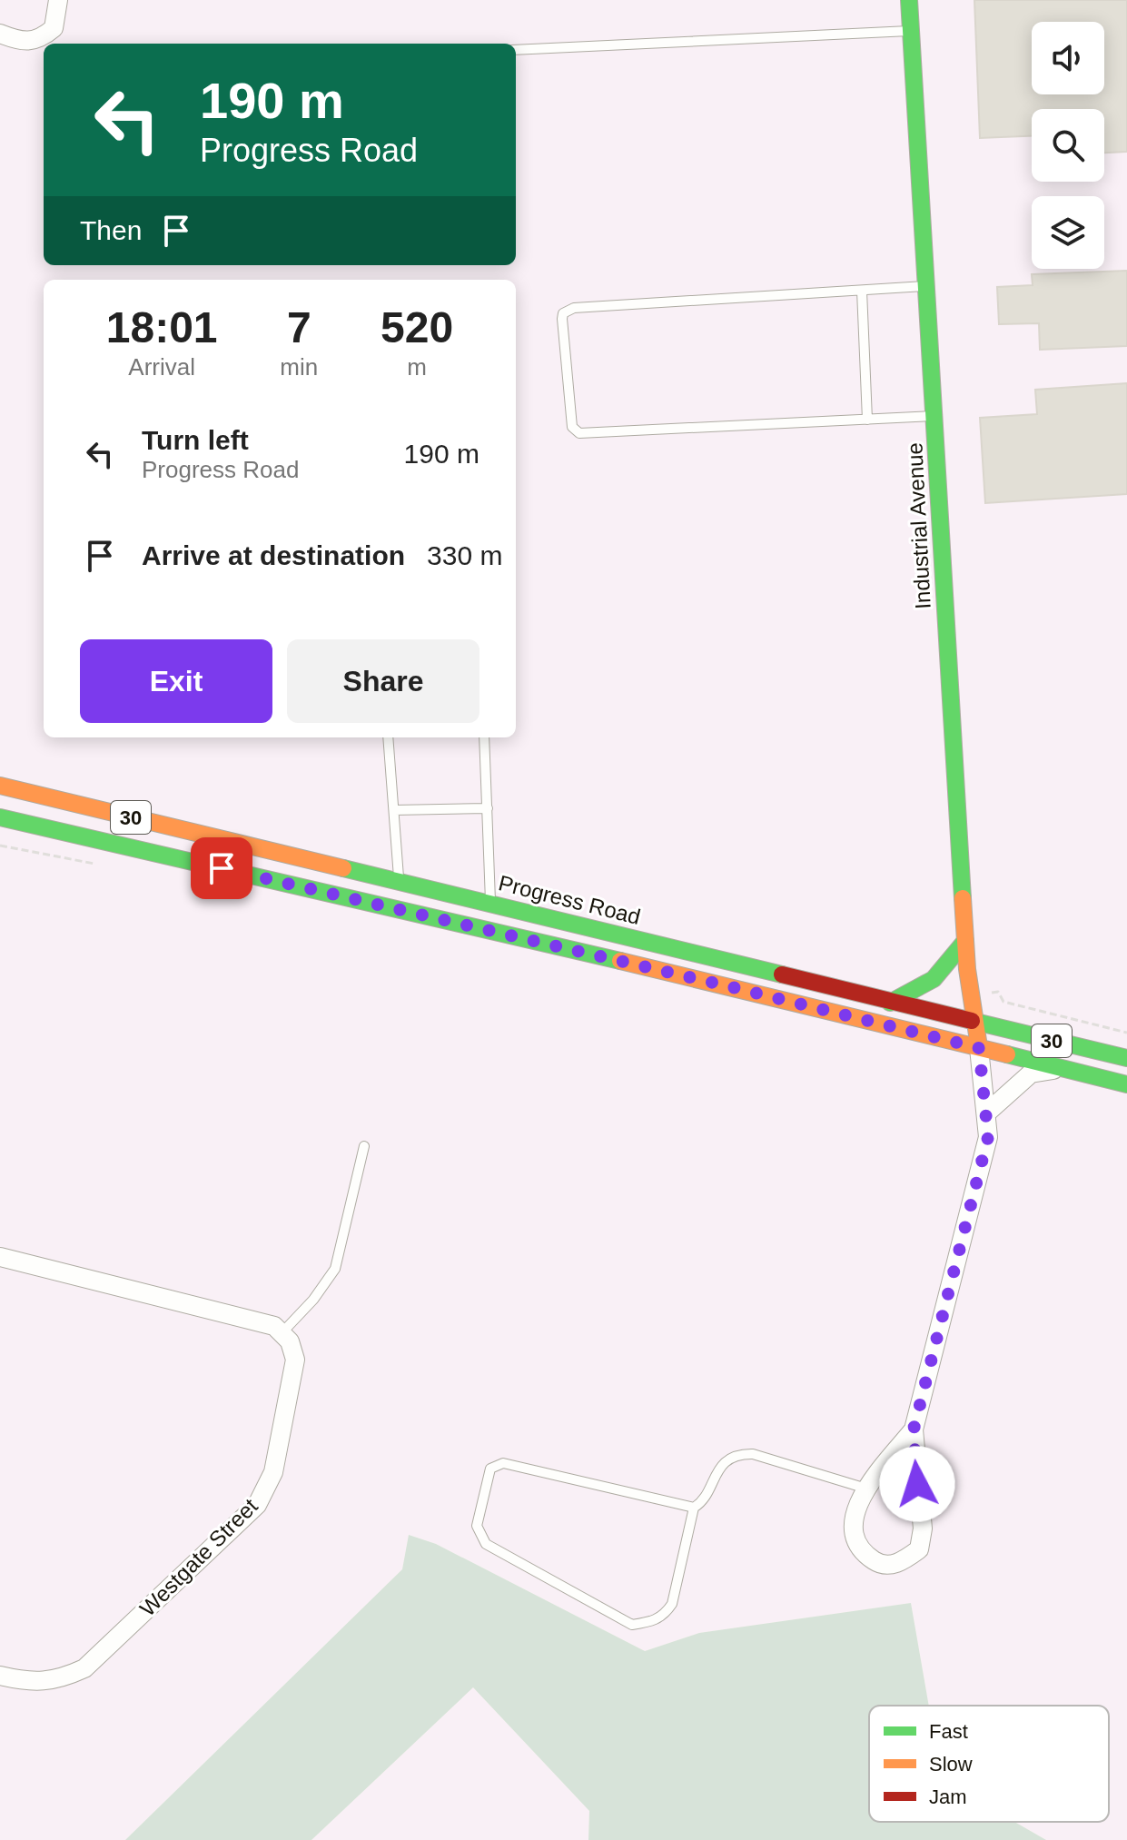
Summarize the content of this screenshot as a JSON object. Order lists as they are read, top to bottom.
{
  "streets": {
    "main road": ["Industrial Avenue", "30", "Progress Road"],
    "street": ["Westgate Street"]
  },
  "crossings": [
    ["Industrial Avenue", "30"],
    ["Industrial Avenue", "Progress Road"]
  ],
  "legend": ["Fast", "Slow", "Jam"],
  "page": {
    "turn": ["190 m", "Progress Road"],
    "then": "Then",
    "eta": [
      "18:01",
      "Arrival",
      "7",
      "min",
      "520",
      "m"
    ],
    "list": [
      {
        "name": "Turn left",
        "note": "Progress Road",
        "value": "190 m"
      },
      {
        "name": "Arrive at destination",
        "value": "330 m"
      }
    ],
    "buttons": ["Exit", "Share"]
  }
}
